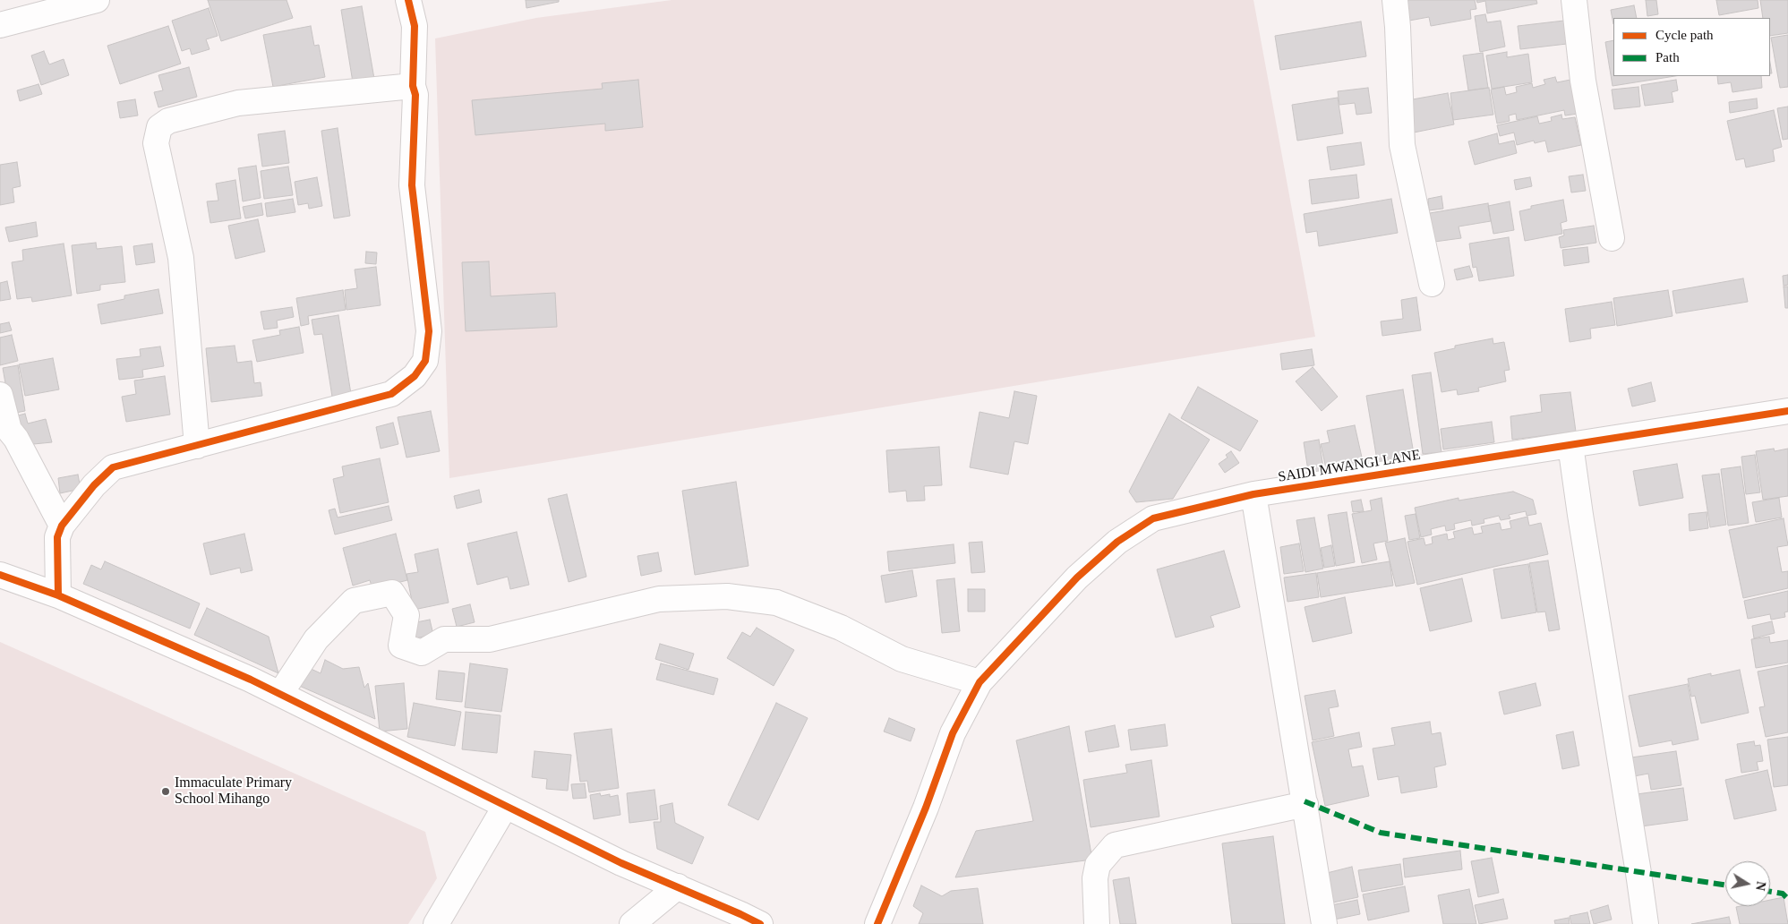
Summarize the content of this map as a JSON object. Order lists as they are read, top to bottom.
{
  "streets": {
    "street": ["SAIDI MWANGI LANE"]
  },
  "places": ["Immaculate Primary School Mihango"],
  "legend": ["Cycle path", "Path"],
  "north": "right"
}
